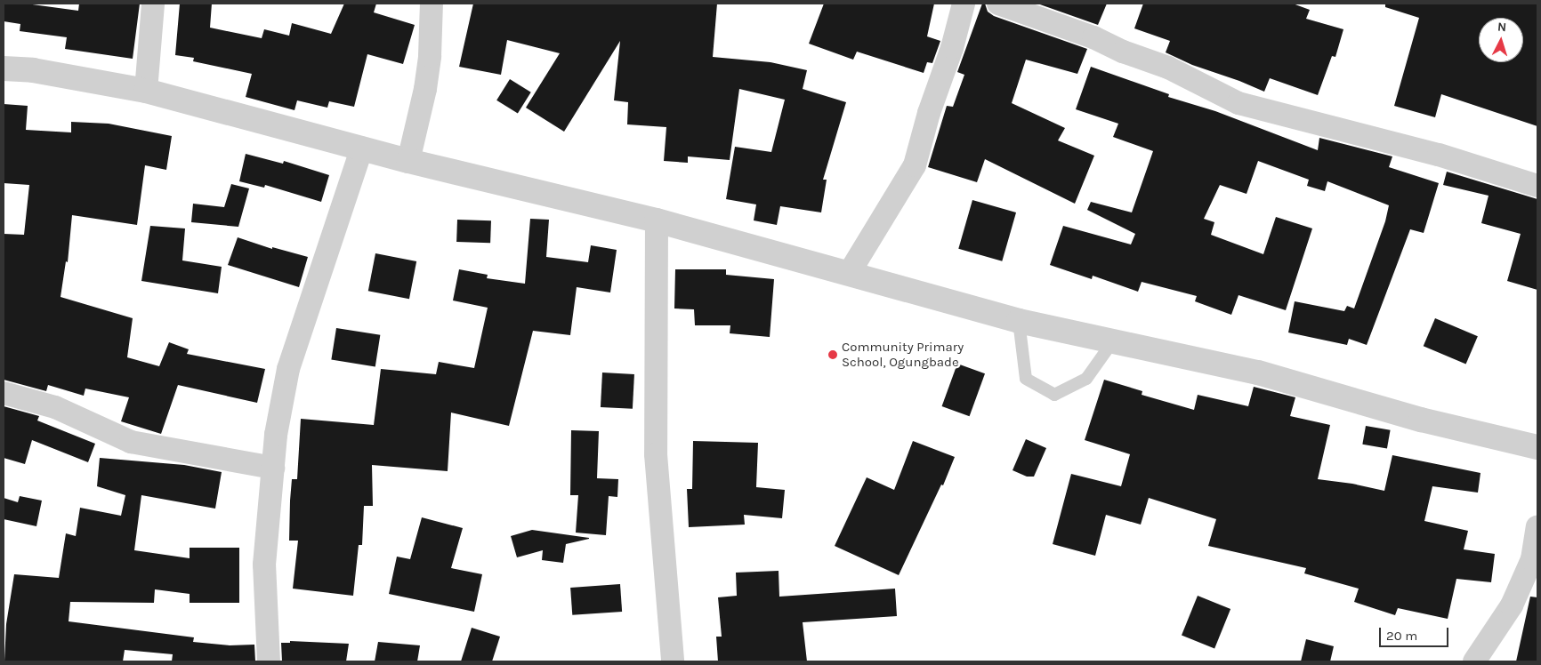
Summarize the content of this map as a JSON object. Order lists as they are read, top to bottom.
{
  "places": ["Community Primary School, Ogungbade"],
  "scale_bar": "20 m",
  "north": "top"
}
